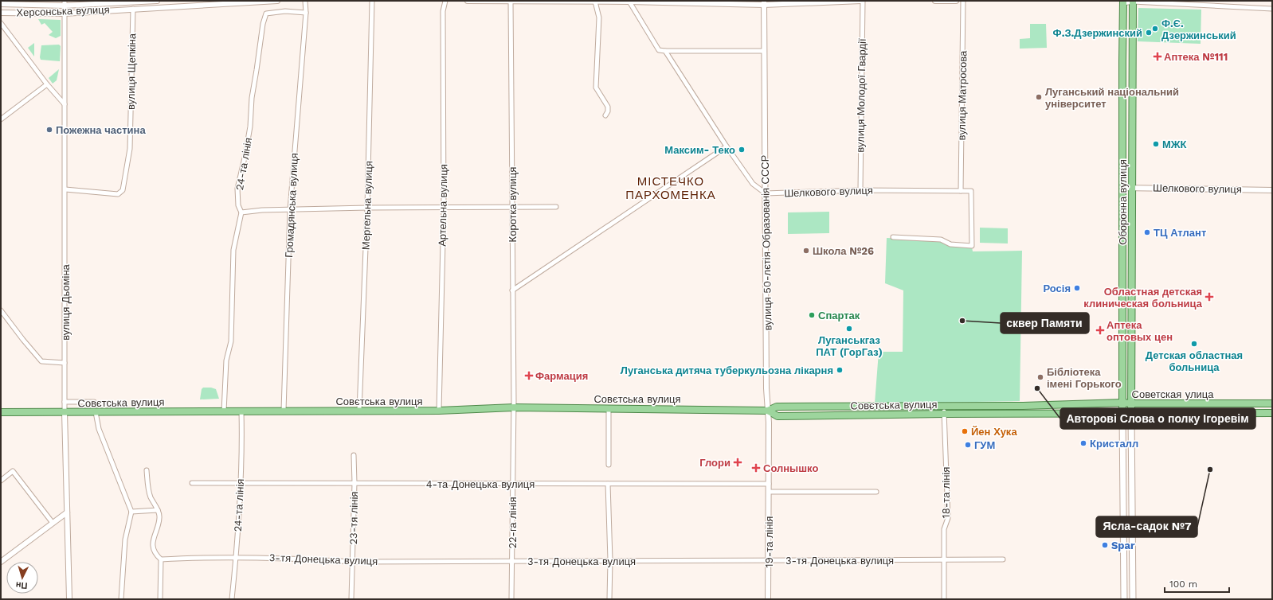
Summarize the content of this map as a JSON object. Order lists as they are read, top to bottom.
{
  "streets": {
    "main road": ["Оборонна вулиця", "Советская улица", "Совєтська вулиця"],
    "street": [
      "Херсонська вулиця",
      "вулиця Щепкіна",
      "вулиця Молодої Гвардії",
      "вулиця Матросова",
      "24-та лінія",
      "Шелкового вулиця",
      "Коротка вулиця",
      "Громадянська вулиця",
      "Мергельна вулиця",
      "Артельна вулиця",
      "вулиця 50-лєтія Образованія СССР",
      "вулиця Дьоміна",
      "4-та Донецька вулиця",
      "18-та лінія",
      "23-тя лінія",
      "22-га лінія",
      "19-та лінія",
      "3-тя Донецька вулиця"
    ]
  },
  "crossings": [
    ["Херсонська вулиця", "вулиця Щепкіна"],
    ["Херсонська вулиця", "вулиця Дьоміна"],
    ["вулиця Щепкіна", "вулиця Дьоміна"],
    ["вулиця Молодої Гвардії", "Шелкового вулиця"],
    ["вулиця Матросова", "Шелкового вулиця"],
    ["24-та лінія", "Громадянська вулиця"],
    ["24-та лінія", "Совєтська вулиця"],
    ["24-та лінія", "4-та Донецька вулиця"],
    ["24-та лінія", "3-тя Донецька вулиця"],
    ["Шелкового вулиця", "Оборонна вулиця"],
    ["Шелкового вулиця", "вулиця 50-лєтія Образованія СССР"],
    ["Оборонна вулиця", "Советская улица"],
    ["Оборонна вулиця", "Совєтська вулиця"],
    ["Коротка вулиця", "Совєтська вулиця"],
    ["Коротка вулиця", "22-га лінія"],
    ["Громадянська вулиця", "Совєтська вулиця"],
    ["Мергельна вулиця", "Совєтська вулиця"],
    ["Артельна вулиця", "Совєтська вулиця"],
    ["вулиця 50-лєтія Образованія СССР", "Советская улица"],
    ["вулиця 50-лєтія Образованія СССР", "Совєтська вулиця"],
    ["вулиця 50-лєтія Образованія СССР", "4-та Донецька вулиця"],
    ["вулиця 50-лєтія Образованія СССР", "19-та лінія"],
    ["вулиця Дьоміна", "Совєтська вулиця"],
    ["Советская улица", "Совєтська вулиця"],
    ["Советская улица", "18-та лінія"],
    ["Совєтська вулиця", "18-та лінія"],
    ["Совєтська вулиця", "22-га лінія"],
    ["4-та Донецька вулиця", "23-тя лінія"],
    ["4-та Донецька вулиця", "22-га лінія"],
    ["4-та Донецька вулиця", "19-та лінія"],
    ["18-та лінія", "3-тя Донецька вулиця"],
    ["23-тя лінія", "3-тя Донецька вулиця"],
    ["22-га лінія", "3-тя Донецька вулиця"],
    ["19-та лінія", "3-тя Донецька вулиця"]
  ],
  "districts": ["МІСТЕЧКО ПАРХОМЕНКА"],
  "places": {
    "other": [
      "Ф.Є. Дзержинський",
      "Ф.З.Дзержинский",
      "Луганський національний університет",
      "Пожежна частина",
      "МЖК",
      "Максим- Теко",
      "ТЦ Атлант",
      "Школа №26",
      "Росія",
      "Спартак",
      "сквер Памяти",
      "Луганськгаз ПАТ (ГорГаз)",
      "Детская областная больница",
      "Луганська дитяча туберкульозна лікарня",
      "Бібліотека імені Горького",
      "Авторові Слова о полку Ігоревім",
      "Йен Хука",
      "Кристалл",
      "ГУМ",
      "Ясла-садок №7",
      "Spar"
    ],
    "health": [
      "Аптека №111",
      "Областная детская клиническая больница",
      "Аптека оптовых цен",
      "Фармация",
      "Глори",
      "Солнышко"
    ]
  },
  "scale_bar": "100 m",
  "north": "bottom"
}
